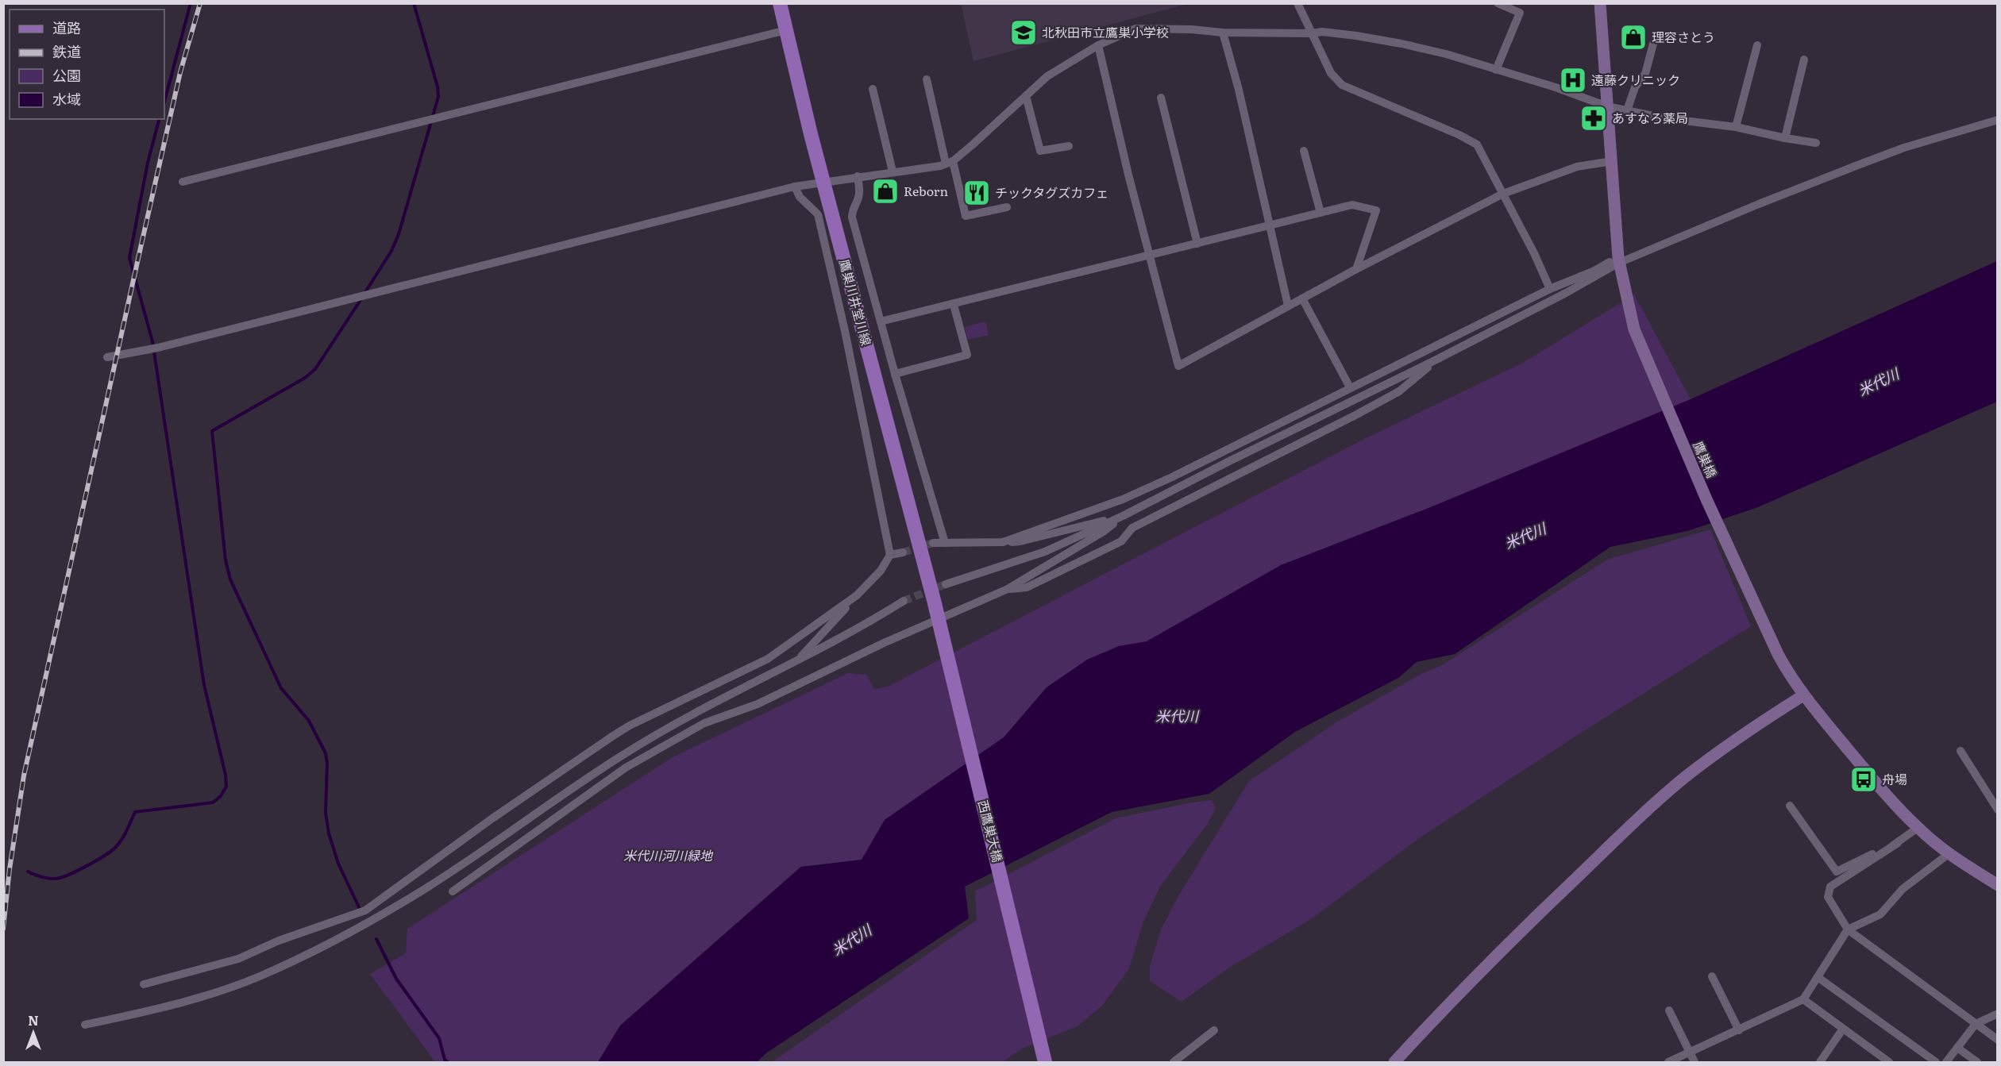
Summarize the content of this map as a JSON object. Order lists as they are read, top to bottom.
{
  "streets": {
    "main road": ["鷹巣川井堂川線", "西鷹巣大橋"],
    "street": ["鷹巣橋"]
  },
  "crossings": [
    ["鷹巣川井堂川線", "西鷹巣大橋"]
  ],
  "water": ["米代川"],
  "parks": ["米代川河川緑地"],
  "places": {
    "school or university": ["北秋田市立鷹巣小学校"],
    "shop": ["理容さとう", "Reborn"],
    "hospital": ["遠藤クリニック"],
    "pharmacy": ["あすなろ薬局"],
    "restaurant": ["チックタグズカフェ"],
    "bus stop": ["舟場"]
  },
  "legend": [
    "道路",
    "鉄道",
    "公園",
    "水域"
  ],
  "north": "top"
}
